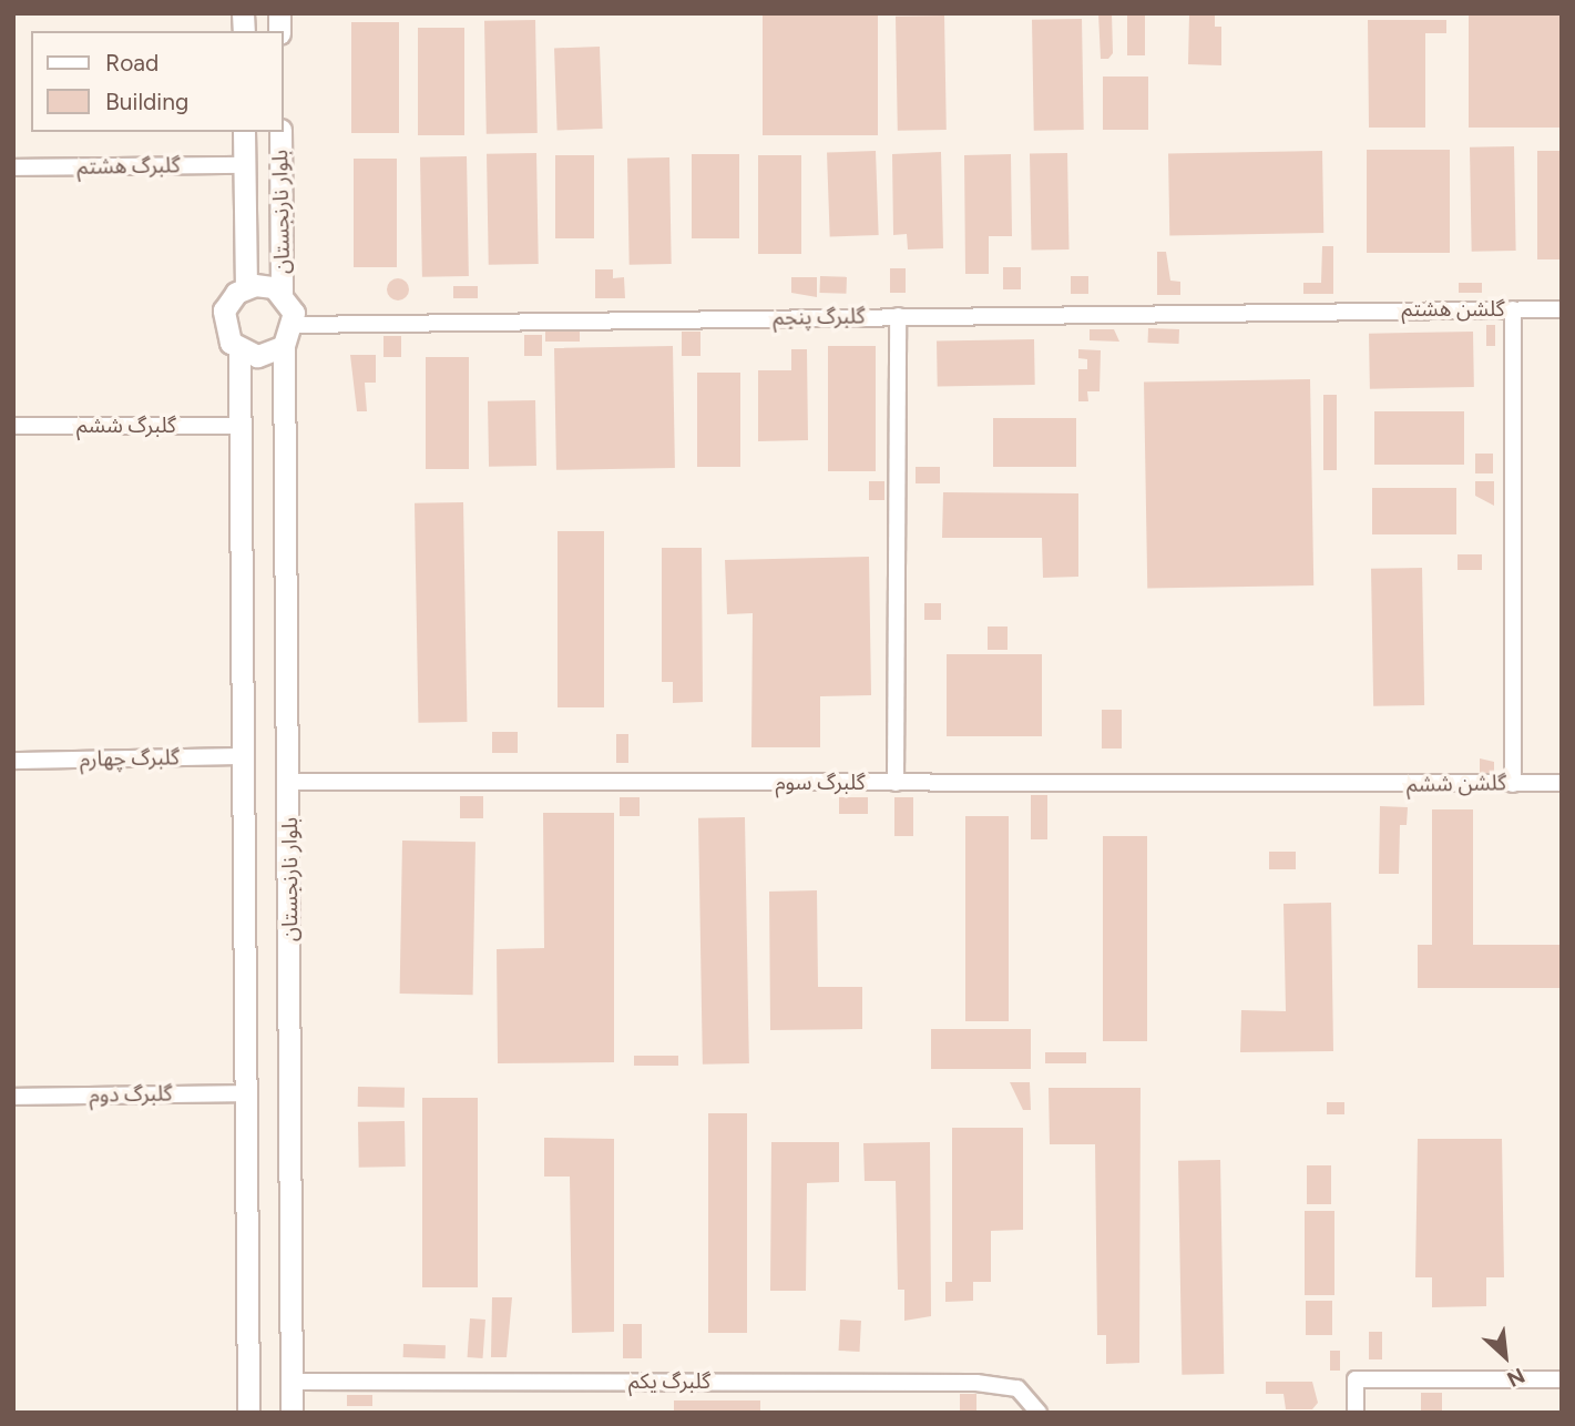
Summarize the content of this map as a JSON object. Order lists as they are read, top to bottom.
{
  "streets": {
    "street": [
      "گلبرگ هشتم",
      "بلوار نارنجستان",
      "گلشن هشتم",
      "گلبرگ پنجم",
      "گلبرگ ششم",
      "گلبرگ چهارم",
      "گلبرگ سوم",
      "گلشن ششم",
      "گلبرگ دوم",
      "گلبرگ یکم"
    ]
  },
  "crossings": [
    ["گلبرگ هشتم", "بلوار نارنجستان"],
    ["بلوار نارنجستان", "گلبرگ پنجم"],
    ["بلوار نارنجستان", "گلبرگ ششم"],
    ["بلوار نارنجستان", "گلبرگ چهارم"],
    ["بلوار نارنجستان", "گلبرگ سوم"],
    ["بلوار نارنجستان", "گلبرگ دوم"],
    ["بلوار نارنجستان", "گلبرگ یکم"],
    ["گلشن هشتم", "گلبرگ پنجم"],
    ["گلبرگ سوم", "گلشن ششم"]
  ],
  "legend": ["Road", "Building"],
  "north": "bottom right"
}
